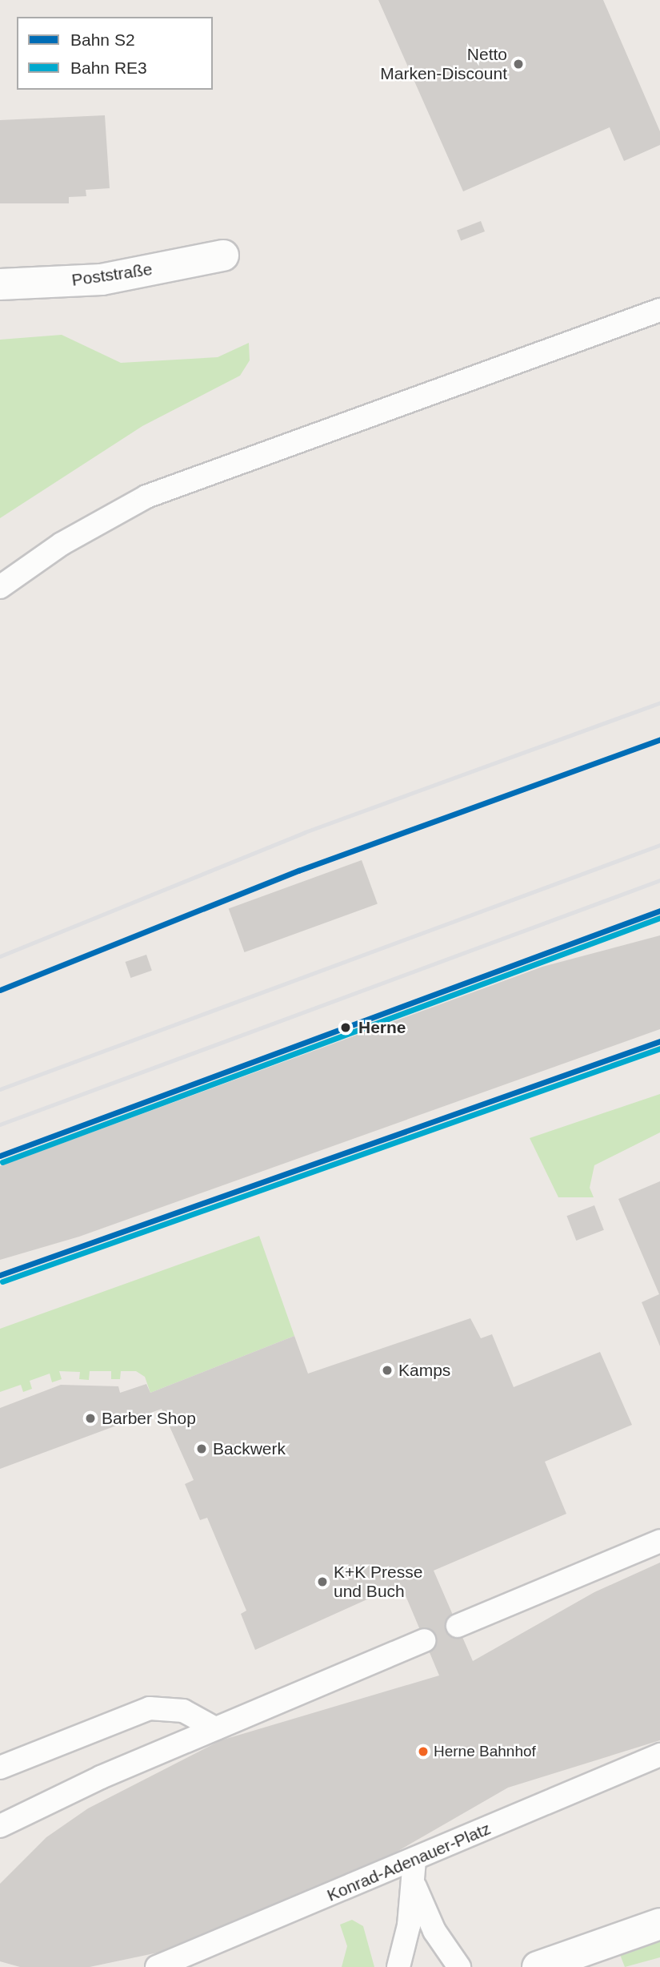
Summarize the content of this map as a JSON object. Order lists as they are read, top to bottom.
{
  "streets": {
    "street": ["Poststraße"],
    "lane": ["Konrad-Adenauer-Platz"]
  },
  "places": [
    "Netto Marken-Discount",
    "Herne",
    "Kamps",
    "Barber Shop",
    "Backwerk",
    "K+K Presse und Buch",
    "Herne Bahnhof"
  ],
  "lines": ["rail line S2", "rail line RE3"],
  "legend": ["Bahn S2", "Bahn RE3"]
}
